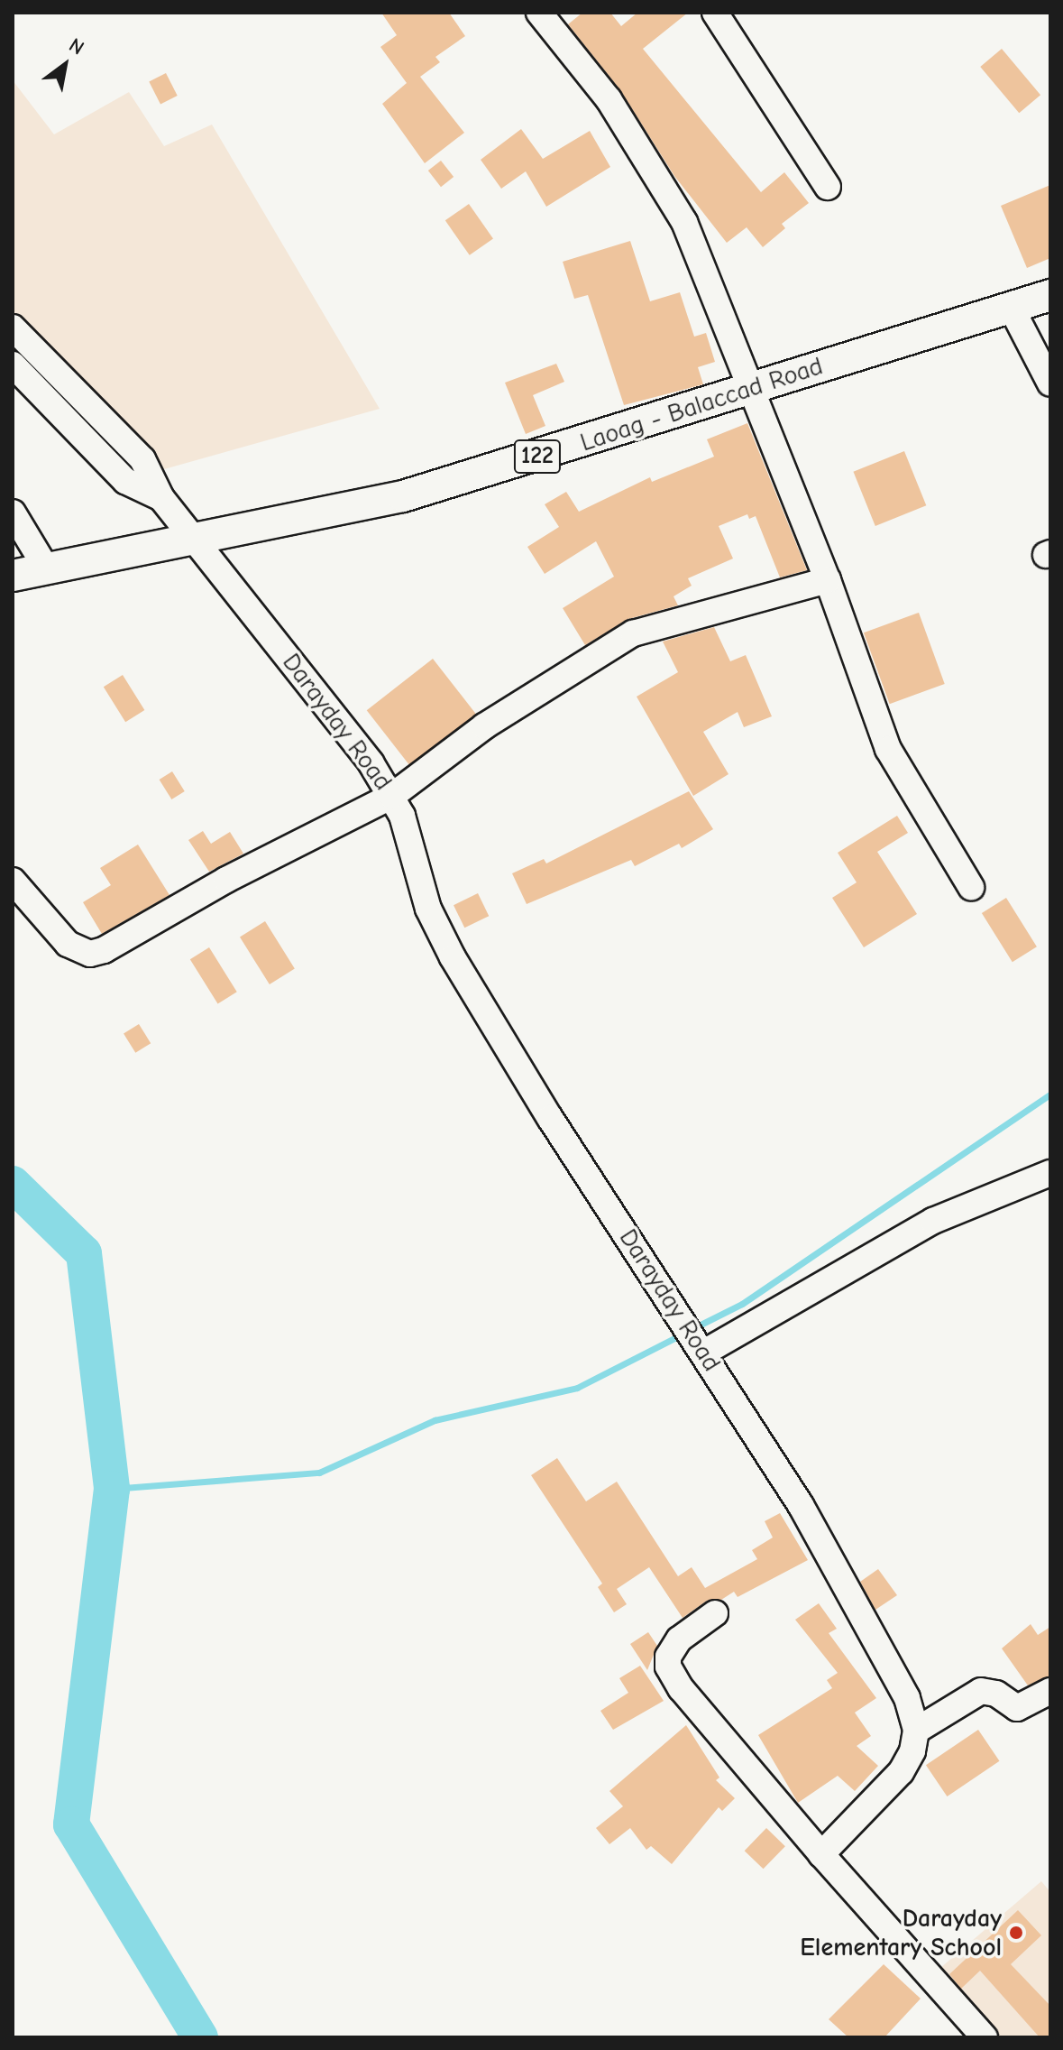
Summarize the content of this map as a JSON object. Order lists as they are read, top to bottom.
{
  "streets": {
    "main road": ["Laoag - Balaccad Road", "122"],
    "street": ["Darayday Road"]
  },
  "crossings": [
    ["Laoag - Balaccad Road", "Darayday Road"]
  ],
  "places": ["Darayday Elementary School"],
  "north": "top right"
}
